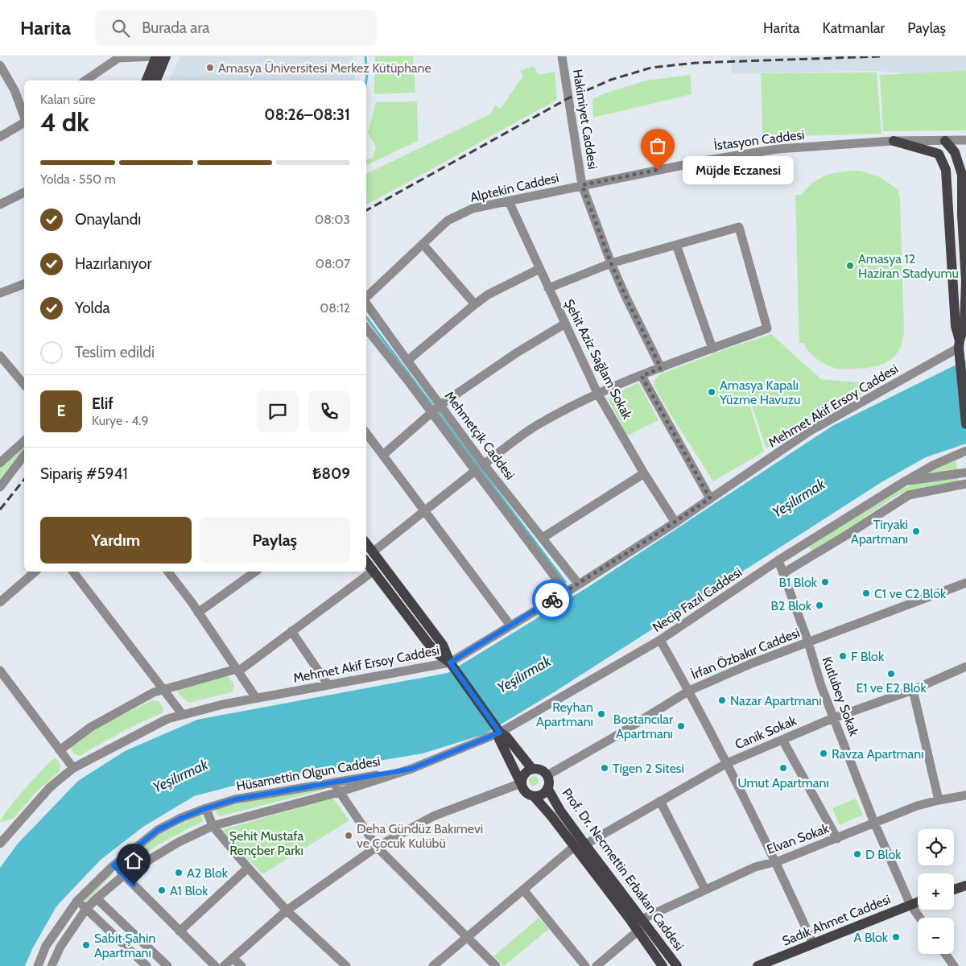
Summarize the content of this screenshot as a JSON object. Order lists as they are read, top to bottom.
{
  "streets": {
    "main road": ["Prof. Dr. Necmettin Erbakan Caddesi", "Sadık Ahmet Caddesi"],
    "street": [
      "Hakimiyet Caddesi",
      "İstasyon Caddesi",
      "Alptekin Caddesi",
      "Şehit Aziz Sağlam Sokak",
      "Mehmet Akif Ersoy Caddesi",
      "Mehmetçik Caddesi",
      "Necip Fazıl Caddesi",
      "İrfan Özbakır Caddesi",
      "Kutlubey Sokak",
      "Canik Sokak",
      "Hüsamettin Olgun Caddesi",
      "Elvan Sokak"
    ]
  },
  "crossings": [
    ["Hakimiyet Caddesi", "İstasyon Caddesi"],
    ["Hakimiyet Caddesi", "Alptekin Caddesi"],
    ["İstasyon Caddesi", "Alptekin Caddesi"],
    ["Alptekin Caddesi", "Şehit Aziz Sağlam Sokak"],
    ["Şehit Aziz Sağlam Sokak", "Mehmet Akif Ersoy Caddesi"],
    ["Mehmet Akif Ersoy Caddesi", "Mehmetçik Caddesi"],
    ["Necip Fazıl Caddesi", "Kutlubey Sokak"],
    ["Necip Fazıl Caddesi", "Hüsamettin Olgun Caddesi"],
    ["İrfan Özbakır Caddesi", "Kutlubey Sokak"],
    ["İrfan Özbakır Caddesi", "Prof. Dr. Necmettin Erbakan Caddesi"],
    ["Kutlubey Sokak", "Canik Sokak"],
    ["Kutlubey Sokak", "Elvan Sokak"],
    ["Kutlubey Sokak", "Sadık Ahmet Caddesi"],
    ["Canik Sokak", "Prof. Dr. Necmettin Erbakan Caddesi"],
    ["Elvan Sokak", "Prof. Dr. Necmettin Erbakan Caddesi"]
  ],
  "water": ["Yeşilırmak"],
  "parks": ["Şehit Mustafa Rençber Parkı"],
  "places": [
    "Amasya Üniversitesi Merkez Kütüphane",
    "Müjde Eczanesi",
    "Amasya 12 Haziran Stadyumu",
    "Amasya Kapalı Yüzme Havuzu",
    "Tiryaki Apartmanı",
    "B1 Blok",
    "C1 ve C2 Blok",
    "B2 Blok",
    "F Blok",
    "E1 ve E2 Blok",
    "Nazar Apartmanı",
    "Reyhan Apartmanı",
    "Bostancılar Apartmanı",
    "Ravza Apartmanı",
    "Tigen 2 Sitesi",
    "Umut Apartmanı",
    "Deha Gündüz Bakımevi ve Çocuk Kulübü",
    "D Blok",
    "A2 Blok",
    "A1 Blok",
    "A Blok",
    "Sabit Şahin Apartmanı"
  ],
  "page": {
    "header": "Harita",
    "search": "Burada ara",
    "nav": ["Harita", "Katmanlar", "Paylaş"],
    "heading": ["4 dk", "Kalan süre", "08:26–08:31"],
    "panel": [
      "Elif",
      "Kurye · 4.9",
      "Sipariş #5941",
      "₺809"
    ],
    "bar": "Yolda · 550 m",
    "bubble": "Müjde Eczanesi",
    "list": [
      ["Onaylandı", "08:03"],
      ["Hazırlanıyor", "08:07"],
      ["Yolda", "08:12"],
      "Teslim edildi"
    ],
    "round": "E",
    "buttons": ["Yardım", "Paylaş"],
    "map_buttons": ["+", "−"]
  }
}
